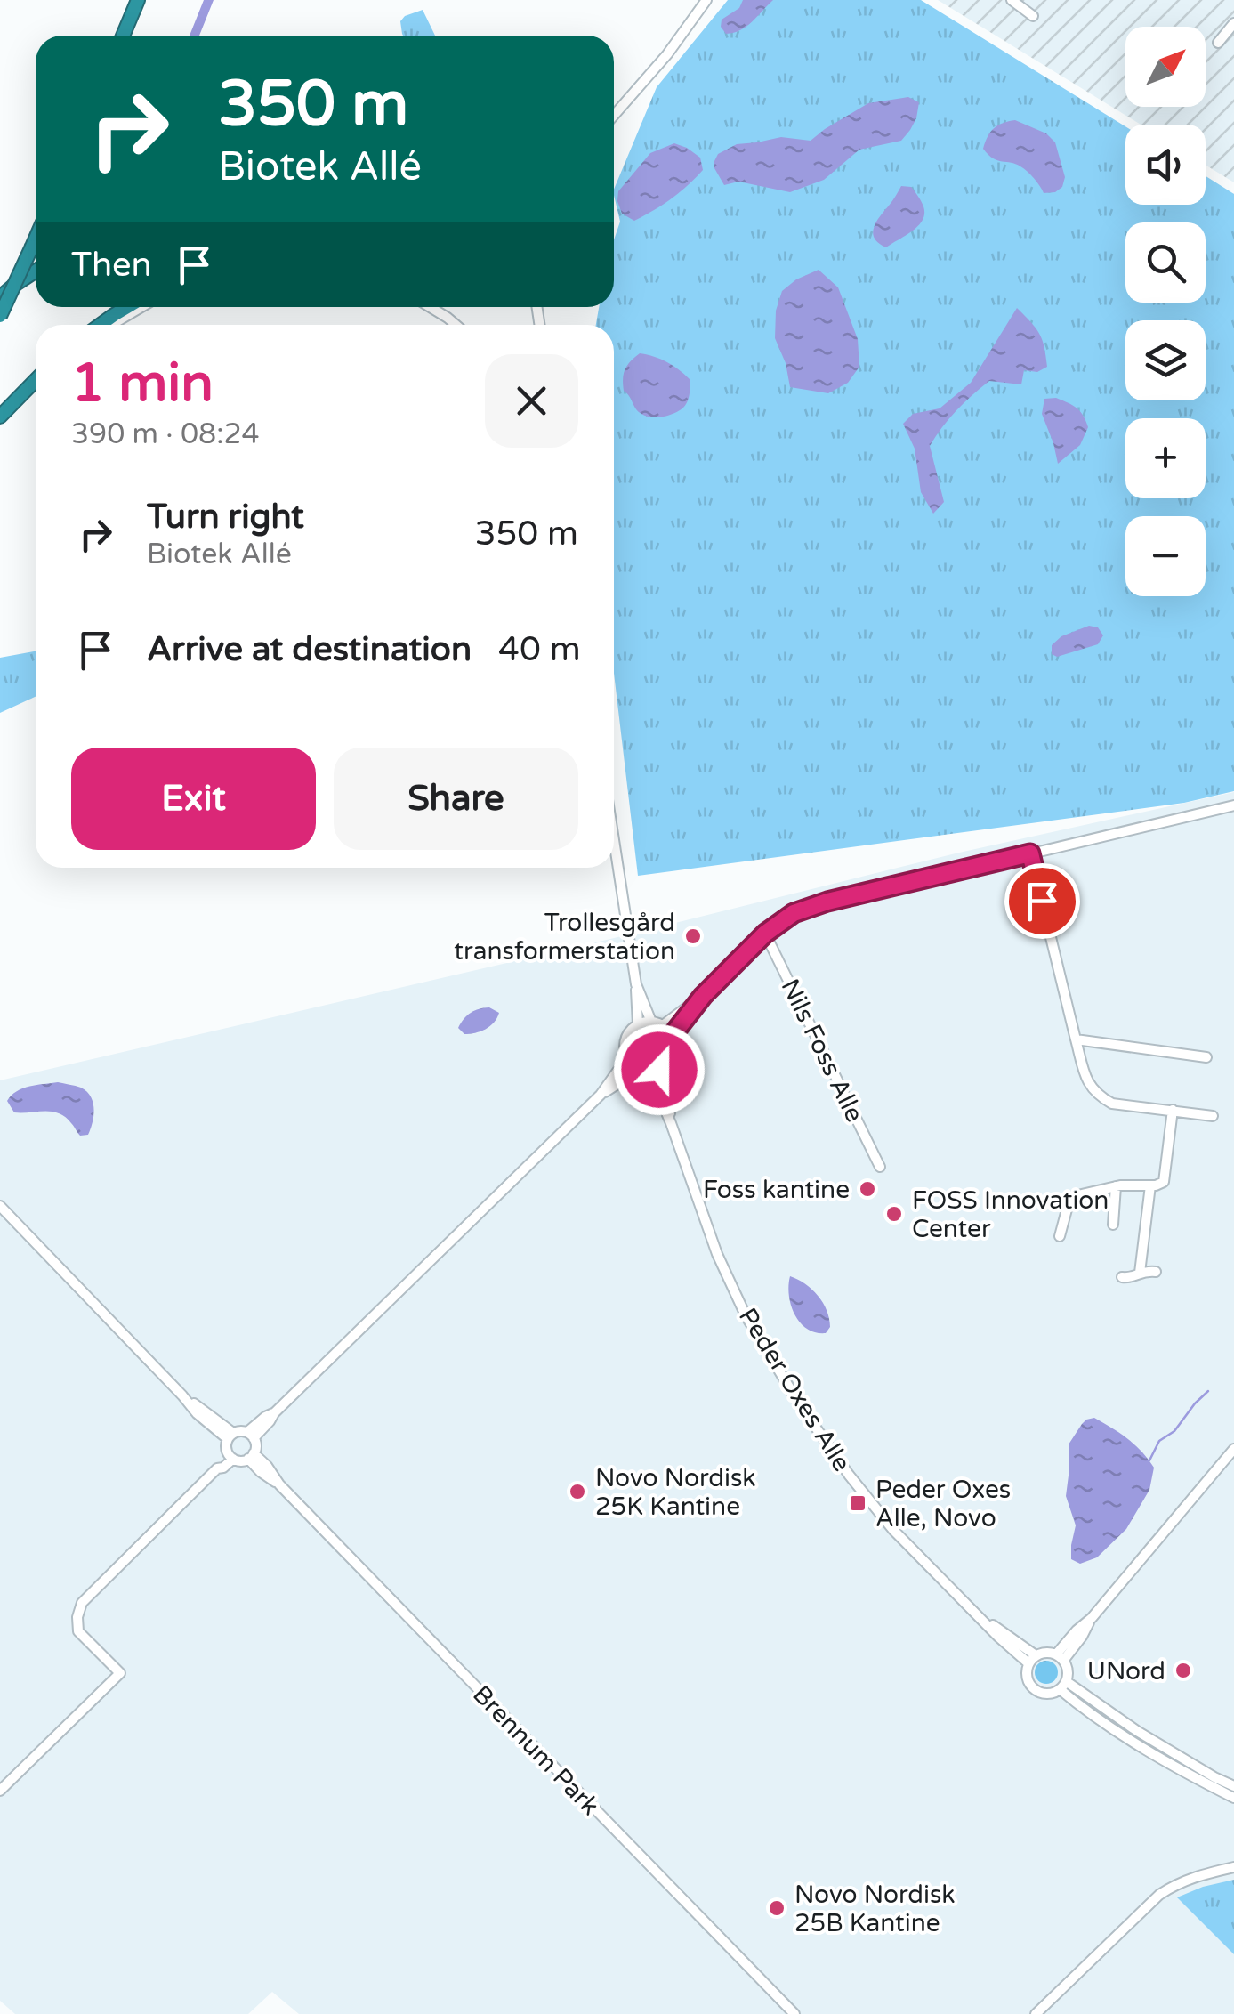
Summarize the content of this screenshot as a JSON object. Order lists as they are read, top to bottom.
{
  "streets": {
    "street": ["Nils Foss Alle", "Peder Oxes Alle", "Brennum Park"]
  },
  "places": {
    "other": [
      "Trollesgård transformerstation",
      "Foss kantine",
      "FOSS Innovation Center",
      "Novo Nordisk 25K Kantine",
      "UNord",
      "Novo Nordisk 25B Kantine"
    ],
    "transit": ["Peder Oxes Alle, Novo"]
  },
  "north": "top right",
  "page": {
    "map_buttons": ["+", "−"],
    "turn": ["350 m", "Biotek Allé"],
    "then": "Then",
    "heading": ["1 min", "390 m · 08:24"],
    "list": [
      {
        "name": "Turn right",
        "note": "Biotek Allé",
        "value": "350 m"
      },
      {
        "name": "Arrive at destination",
        "value": "40 m"
      }
    ],
    "buttons": ["Exit", "Share"]
  }
}
